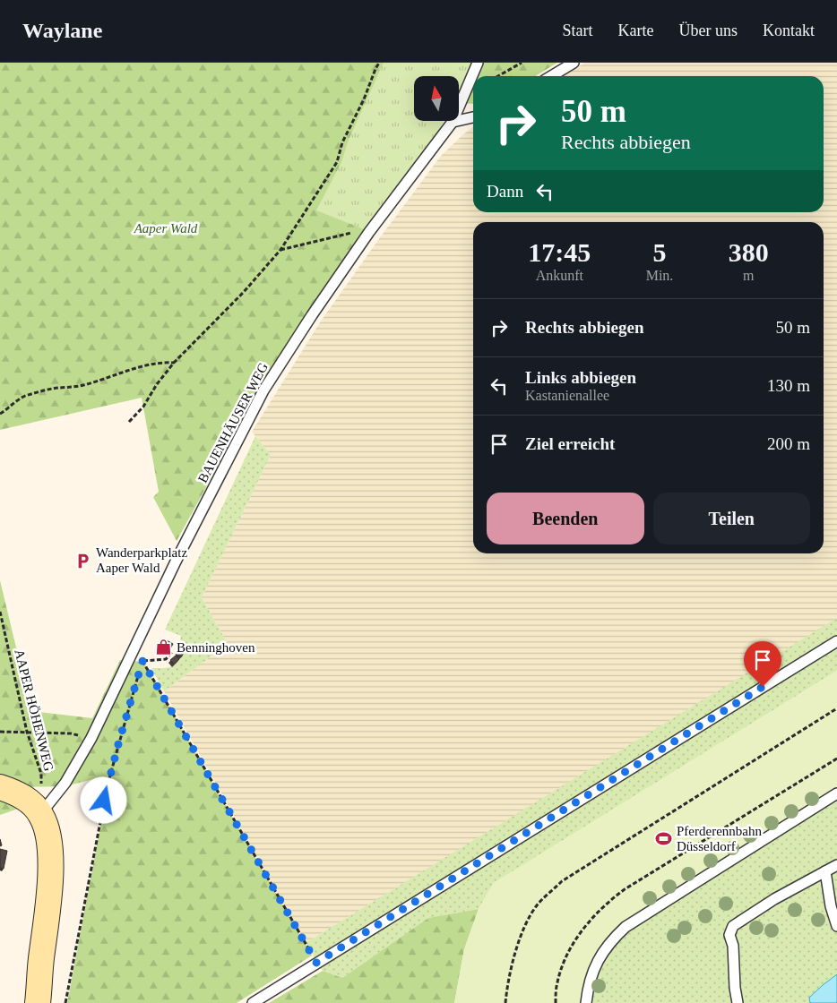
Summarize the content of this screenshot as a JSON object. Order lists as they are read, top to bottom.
{
  "streets": {
    "lane": ["BAUENHÄUSER WEG"],
    "path": ["AAPER HÖHENWEG"]
  },
  "crossings": [
    ["BAUENHÄUSER WEG", "AAPER HÖHENWEG"]
  ],
  "parks": ["Aaper Wald"],
  "places": {
    "parking": ["Wanderparkplatz Aaper Wald"],
    "shop": ["Benninghoven"],
    "sports": ["Pferderennbahn Düsseldorf"]
  },
  "north": "top",
  "page": {
    "header": "Waylane",
    "nav": [
      "Start",
      "Karte",
      "Über uns",
      "Kontakt"
    ],
    "turn": ["50 m", "Rechts abbiegen"],
    "then": "Dann",
    "eta": [
      "17:45",
      "Ankunft",
      "5",
      "Min.",
      "380",
      "m"
    ],
    "list": [
      {
        "name": "Rechts abbiegen",
        "value": "50 m"
      },
      {
        "name": "Links abbiegen",
        "note": "Kastanienallee",
        "value": "130 m"
      },
      {
        "name": "Ziel erreicht",
        "value": "200 m"
      }
    ],
    "buttons": ["Beenden", "Teilen"]
  }
}
